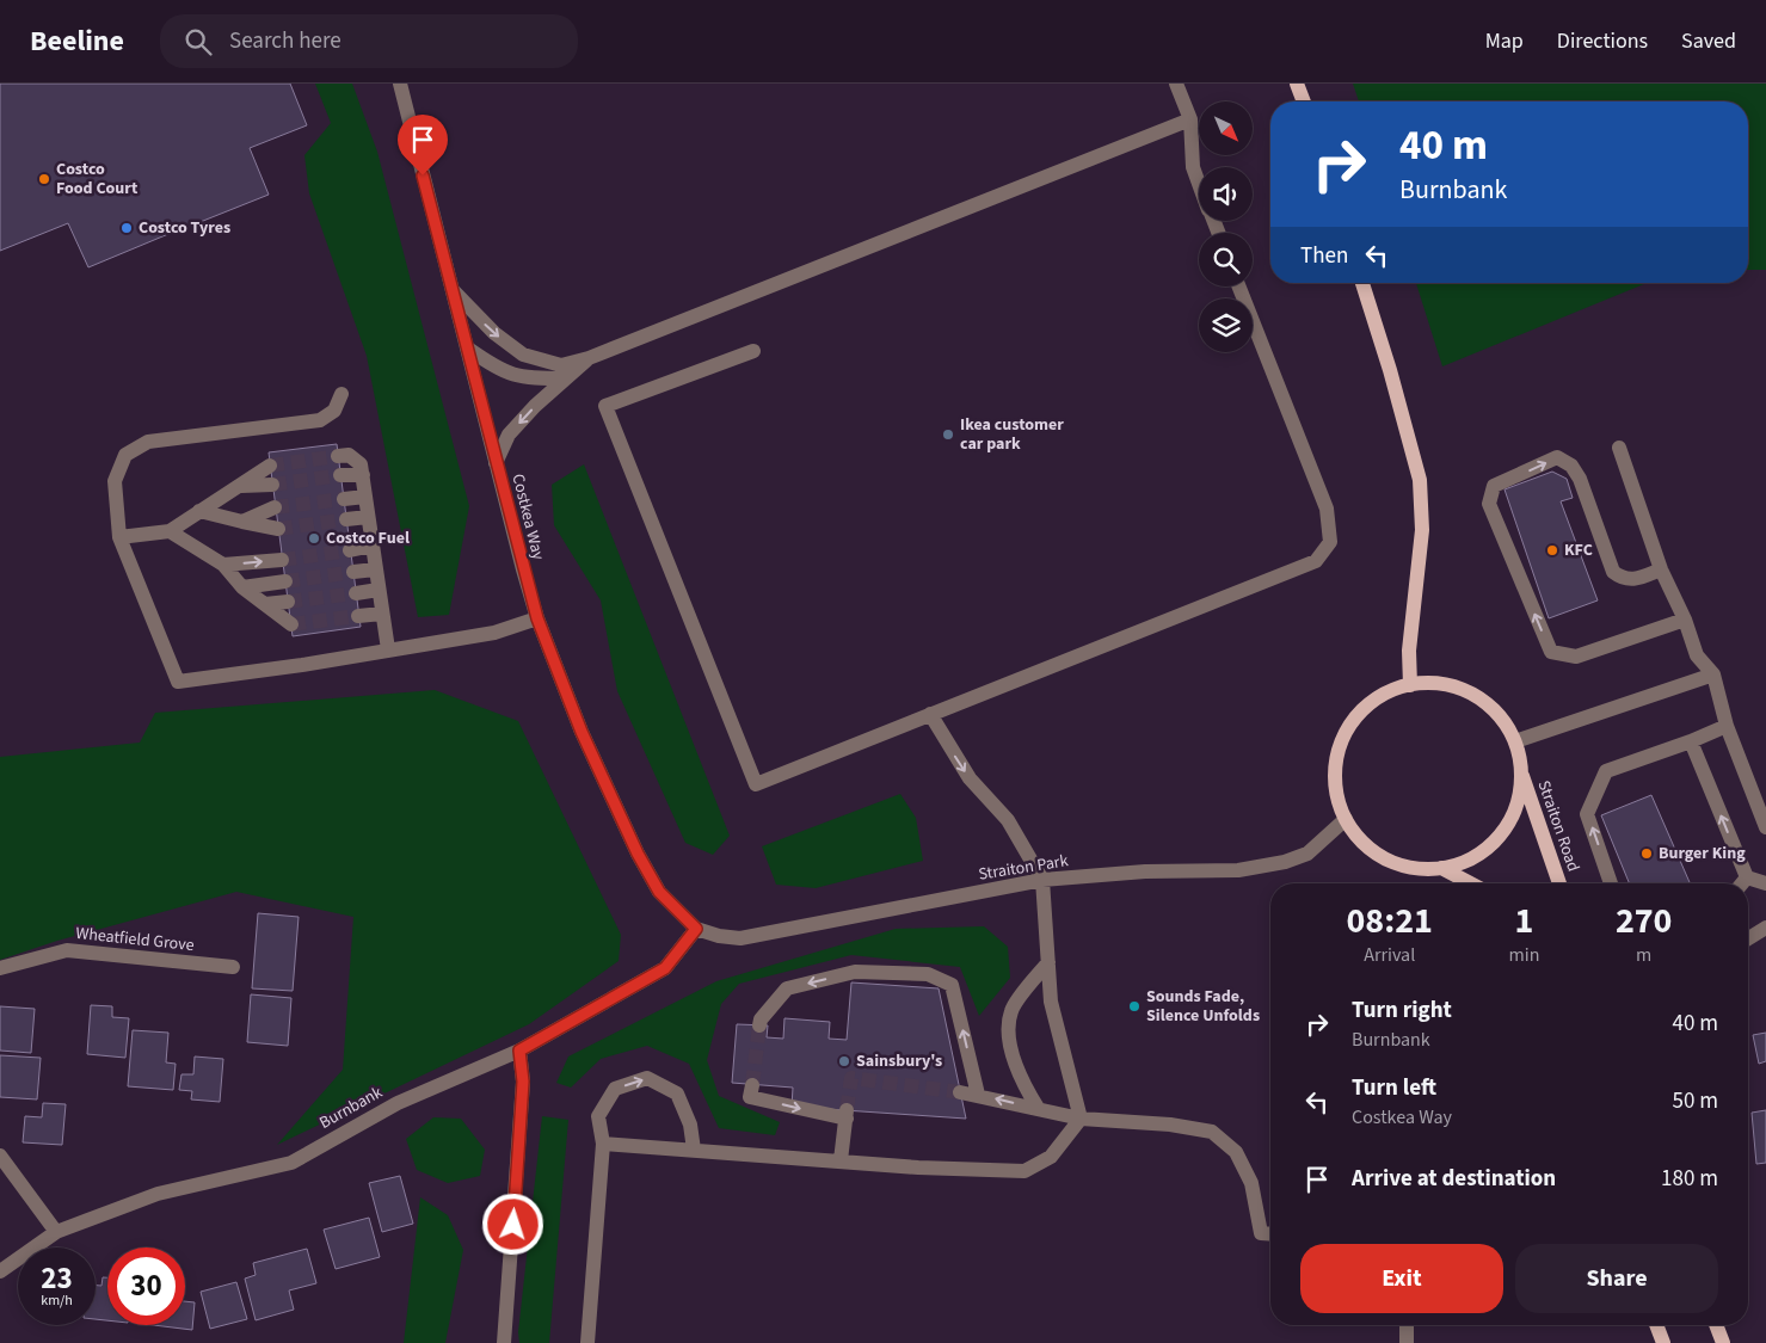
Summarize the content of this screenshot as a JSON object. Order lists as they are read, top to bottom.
{
  "streets": {
    "main road": ["Straiton Road"],
    "street": [
      "Costkea Way",
      "Straiton Park",
      "Wheatfield Grove",
      "Burnbank"
    ]
  },
  "crossings": [
    ["Costkea Way", "Straiton Park"],
    ["Costkea Way", "Burnbank"],
    ["Straiton Road", "Straiton Park"],
    ["Straiton Park", "Burnbank"]
  ],
  "places": [
    "Costco Food Court",
    "Costco Tyres",
    "Ikea customer car park",
    "Costco Fuel",
    "KFC",
    "Burger King",
    "Sounds Fade, Silence Unfolds",
    "Sainsbury's"
  ],
  "north": "bottom right",
  "page": {
    "header": "Beeline",
    "search": "Search here",
    "nav": ["Map", "Directions", "Saved"],
    "turn": ["40 m", "Burnbank"],
    "then": "Then",
    "eta": [
      "08:21",
      "Arrival",
      "1",
      "min",
      "270",
      "m"
    ],
    "list": [
      {
        "name": "Turn right",
        "note": "Burnbank",
        "value": "40 m"
      },
      {
        "name": "Turn left",
        "note": "Costkea Way",
        "value": "50 m"
      },
      {
        "name": "Arrive at destination",
        "value": "180 m"
      }
    ],
    "buttons": ["Exit", "Share"],
    "speed": "23 km/h",
    "limit": "30"
  }
}
